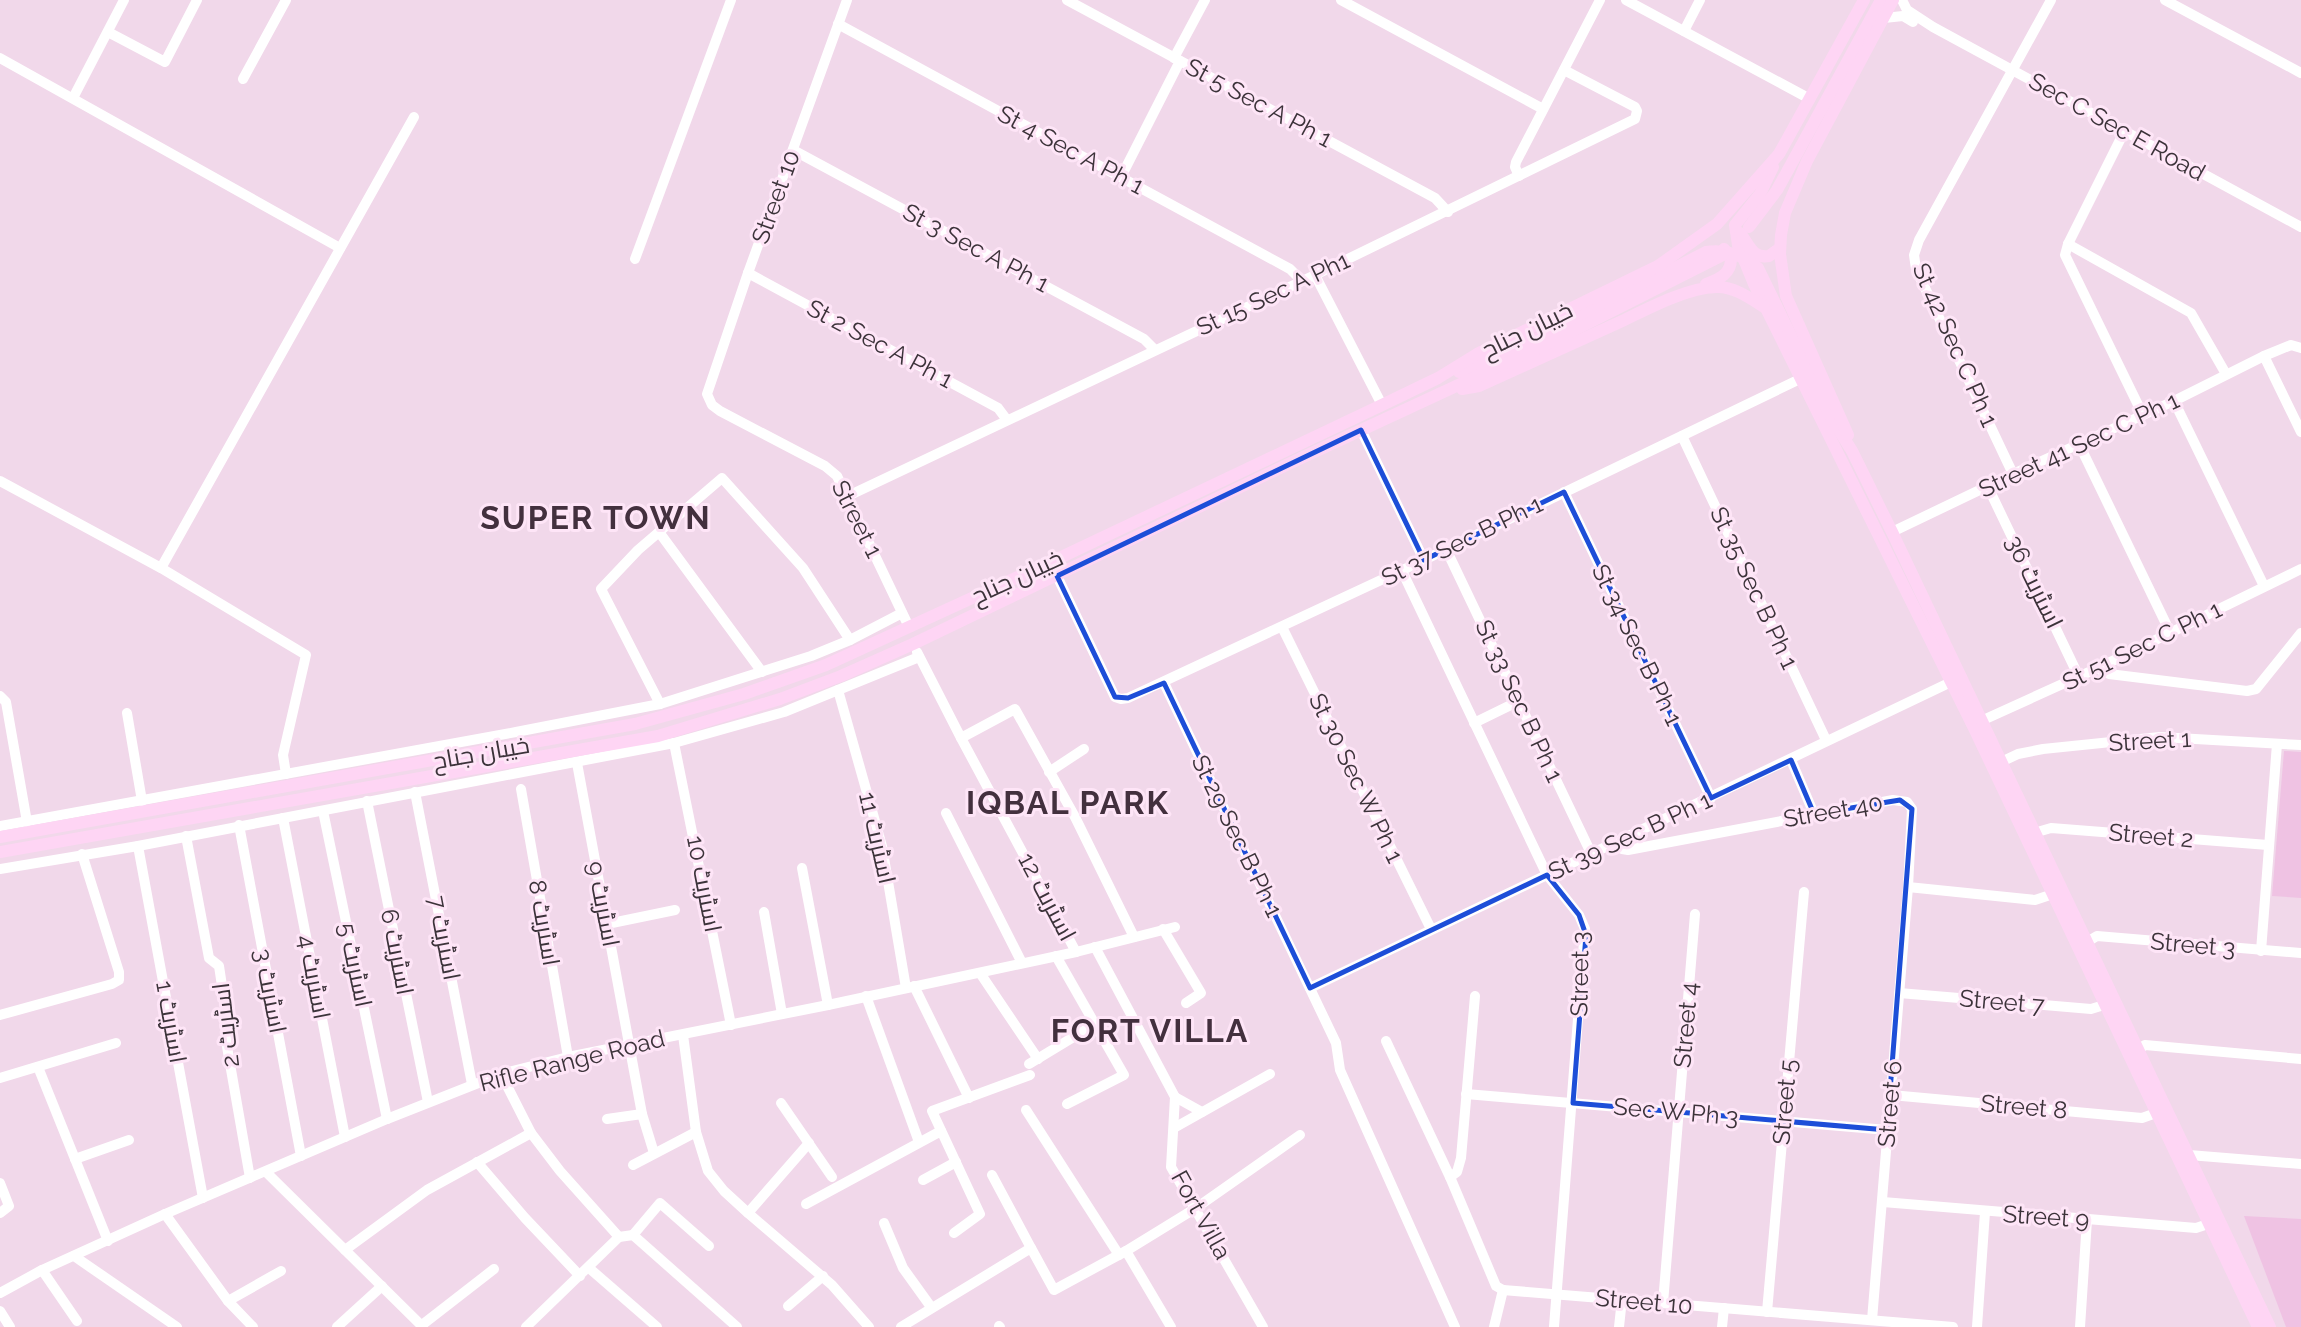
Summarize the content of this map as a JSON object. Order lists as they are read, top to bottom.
{
  "streets": {
    "main road": ["خیبان جناح"],
    "street": [
      "St 5 Sec A Ph 1",
      "Sec C Sec E Road",
      "St 4 Sec A Ph 1",
      "Street 10",
      "St 3 Sec A Ph 1",
      "St 15 Sec A Ph1",
      "St 2 Sec A Ph 1",
      "St 42 Sec C Ph 1",
      "Street 41 Sec C Ph 1",
      "Street 1",
      "St 37 Sec B Ph 1",
      "اسٹریٹ 36",
      "St 35 Sec B Ph 1",
      "St 34 Sec B Ph 1",
      "St 51 Sec C Ph 1",
      "St 33 Sec B Ph 1",
      "St 30 Sec W Ph 1",
      "Street 40",
      "St 29 Sec B Ph 1",
      "St 39 Sec B Ph 1",
      "Street 2",
      "اسٹریٹ 11",
      "اسٹریٹ 10",
      "اسٹریٹ 12",
      "اسٹریٹ 9",
      "اسٹریٹ 8",
      "اسٹریٹ 7",
      "Street 3",
      "اسٹریٹ 6",
      "اسٹریٹ 5",
      "اسٹریٹ 4",
      "اسٹریٹ 3",
      "Street 7",
      "اسٹریٹ 1",
      "اسٹریٹ 2",
      "Street 4",
      "Rifle Range Road",
      "Street 5",
      "Street 6",
      "Street 8",
      "Sec W Ph 3",
      "Fort Villa",
      "Street 9"
    ]
  },
  "crossings": [
    ["St 5 Sec A Ph 1", "St 15 Sec A Ph1"],
    ["Sec C Sec E Road", "St 42 Sec C Ph 1"],
    ["St 4 Sec A Ph 1", "Street 10"],
    ["St 4 Sec A Ph 1", "St 15 Sec A Ph1"],
    ["Street 10", "St 3 Sec A Ph 1"],
    ["Street 10", "St 2 Sec A Ph 1"],
    ["Street 10", "Street 1"],
    ["Street 10", "Street 3"],
    ["Street 10", "Street 4"],
    ["Street 10", "Street 5"],
    ["Street 10", "Street 6"],
    ["St 3 Sec A Ph 1", "St 15 Sec A Ph1"],
    ["St 15 Sec A Ph1", "St 2 Sec A Ph 1"],
    ["St 15 Sec A Ph1", "Street 1"],
    ["خیبان جناح", "Street 1"],
    ["خیبان جناح", "St 37 Sec B Ph 1"],
    ["خیبان جناح", "اسٹریٹ 12"],
    ["St 42 Sec C Ph 1", "Street 41 Sec C Ph 1"],
    ["Street 41 Sec C Ph 1", "اسٹریٹ 36"],
    ["St 37 Sec B Ph 1", "St 35 Sec B Ph 1"],
    ["St 37 Sec B Ph 1", "St 34 Sec B Ph 1"],
    ["St 37 Sec B Ph 1", "St 33 Sec B Ph 1"],
    ["St 37 Sec B Ph 1", "St 30 Sec W Ph 1"],
    ["St 37 Sec B Ph 1", "St 29 Sec B Ph 1"],
    ["St 37 Sec B Ph 1", "Street 3"],
    ["اسٹریٹ 36", "St 51 Sec C Ph 1"],
    ["St 35 Sec B Ph 1", "St 39 Sec B Ph 1"],
    ["St 34 Sec B Ph 1", "St 39 Sec B Ph 1"],
    ["St 33 Sec B Ph 1", "St 39 Sec B Ph 1"],
    ["St 30 Sec W Ph 1", "St 39 Sec B Ph 1"],
    ["Street 40", "St 39 Sec B Ph 1"],
    ["Street 40", "Street 6"],
    ["St 29 Sec B Ph 1", "St 39 Sec B Ph 1"],
    ["St 39 Sec B Ph 1", "Street 3"],
    ["اسٹریٹ 11", "Rifle Range Road"],
    ["اسٹریٹ 10", "Rifle Range Road"],
    ["اسٹریٹ 12", "Rifle Range Road"],
    ["اسٹریٹ 9", "Rifle Range Road"],
    ["اسٹریٹ 8", "Rifle Range Road"],
    ["اسٹریٹ 7", "Rifle Range Road"],
    ["Street 3", "Sec W Ph 3"],
    ["اسٹریٹ 6", "Rifle Range Road"],
    ["اسٹریٹ 5", "Rifle Range Road"],
    ["اسٹریٹ 4", "Rifle Range Road"],
    ["اسٹریٹ 3", "Rifle Range Road"],
    ["Street 7", "Street 6"],
    ["اسٹریٹ 1", "Rifle Range Road"],
    ["اسٹریٹ 2", "Rifle Range Road"],
    ["Street 4", "Sec W Ph 3"],
    ["Rifle Range Road", "Fort Villa"],
    ["Street 5", "Sec W Ph 3"],
    ["Street 6", "Street 8"],
    ["Street 6", "Sec W Ph 3"],
    ["Street 6", "Street 9"]
  ],
  "districts": ["SUPER TOWN", "IQBAL PARK", "FORT VILLA"]
}
